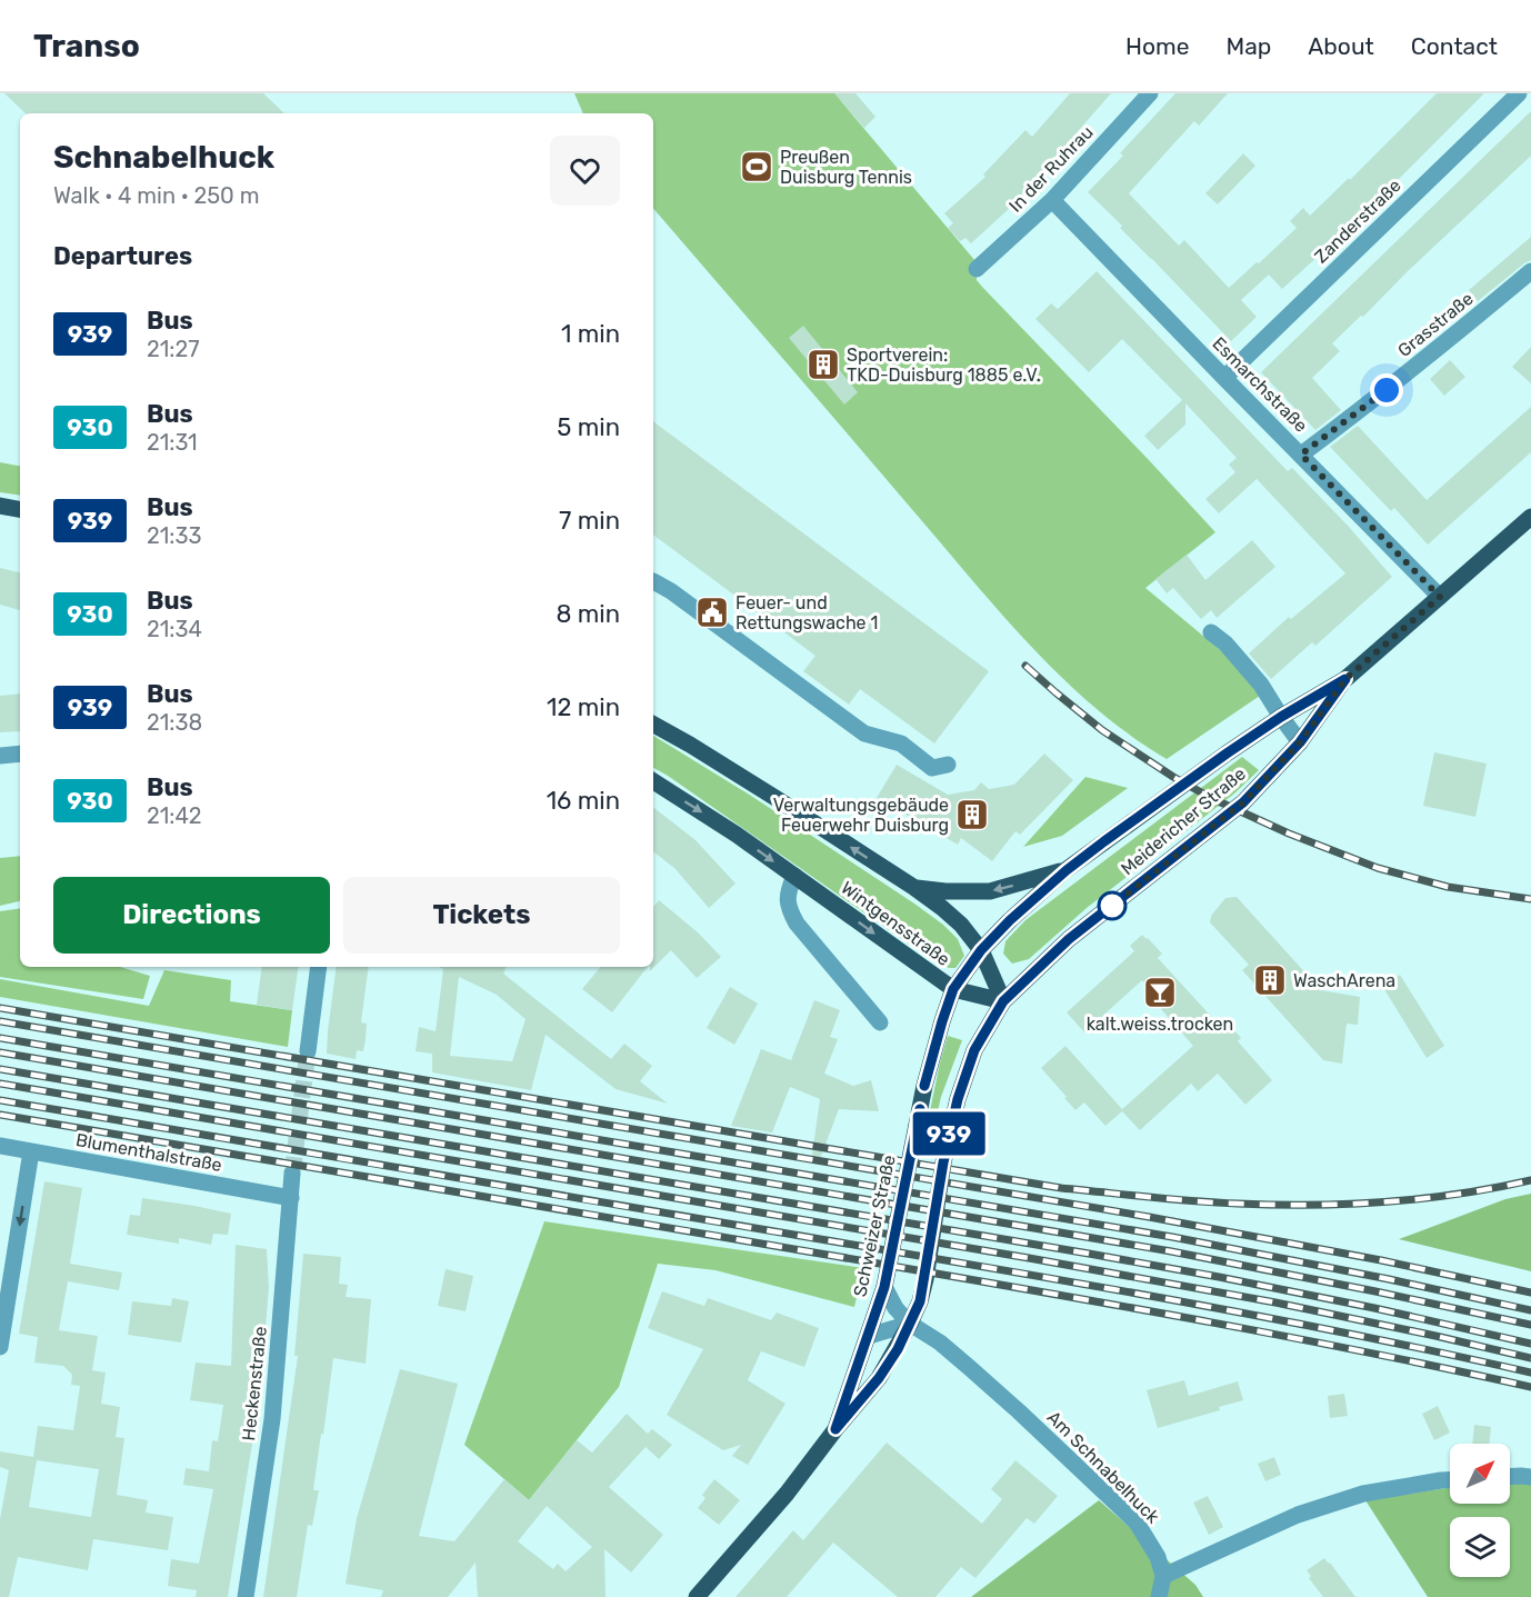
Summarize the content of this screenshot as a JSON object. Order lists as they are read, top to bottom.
{
  "streets": {
    "main road": ["Meidericher Straße", "Wintgensstraße", "Schweizer Straße"],
    "street": [
      "In der Ruhrau",
      "Zanderstraße",
      "Grasstraße",
      "Esmarchstraße",
      "Blumenthalstraße",
      "Heckenstraße",
      "Am Schnabelhuck"
    ]
  },
  "crossings": [
    ["In der Ruhrau", "Esmarchstraße"],
    ["Zanderstraße", "Esmarchstraße"],
    ["Grasstraße", "Esmarchstraße"],
    ["Esmarchstraße", "Meidericher Straße"],
    ["Meidericher Straße", "Wintgensstraße"],
    ["Meidericher Straße", "Schweizer Straße"],
    ["Wintgensstraße", "Schweizer Straße"],
    ["Blumenthalstraße", "Heckenstraße"],
    ["Schweizer Straße", "Am Schnabelhuck"]
  ],
  "places": {
    "sports": ["Preußen Duisburg Tennis"],
    "building": ["Sportverein: TKD-Duisburg 1885 e.V.", "Verwaltungsgebäude Feuerwehr Duisburg", "WaschArena"],
    "public building": ["Feuer- und Rettungswache 1"],
    "bar": ["kalt.weiss.trocken"]
  },
  "lines": ["bus line 939"],
  "north": "top right",
  "page": {
    "header": "Transo",
    "nav": [
      "Home",
      "Map",
      "About",
      "Contact"
    ],
    "on_map": "939",
    "heading": [
      ["Schnabelhuck", "Walk · 4 min · 250 m"],
      "Departures"
    ],
    "list": [
      {
        "mark": "939",
        "name": "Bus",
        "note": "21:27",
        "value": "1 min"
      },
      {
        "mark": "930",
        "name": "Bus",
        "note": "21:31",
        "value": "5 min"
      },
      {
        "mark": "939",
        "name": "Bus",
        "note": "21:33",
        "value": "7 min"
      },
      {
        "mark": "930",
        "name": "Bus",
        "note": "21:34",
        "value": "8 min"
      },
      {
        "mark": "939",
        "name": "Bus",
        "note": "21:38",
        "value": "12 min"
      },
      {
        "mark": "930",
        "name": "Bus",
        "note": "21:42",
        "value": "16 min"
      }
    ],
    "buttons": ["Directions", "Tickets"]
  }
}
